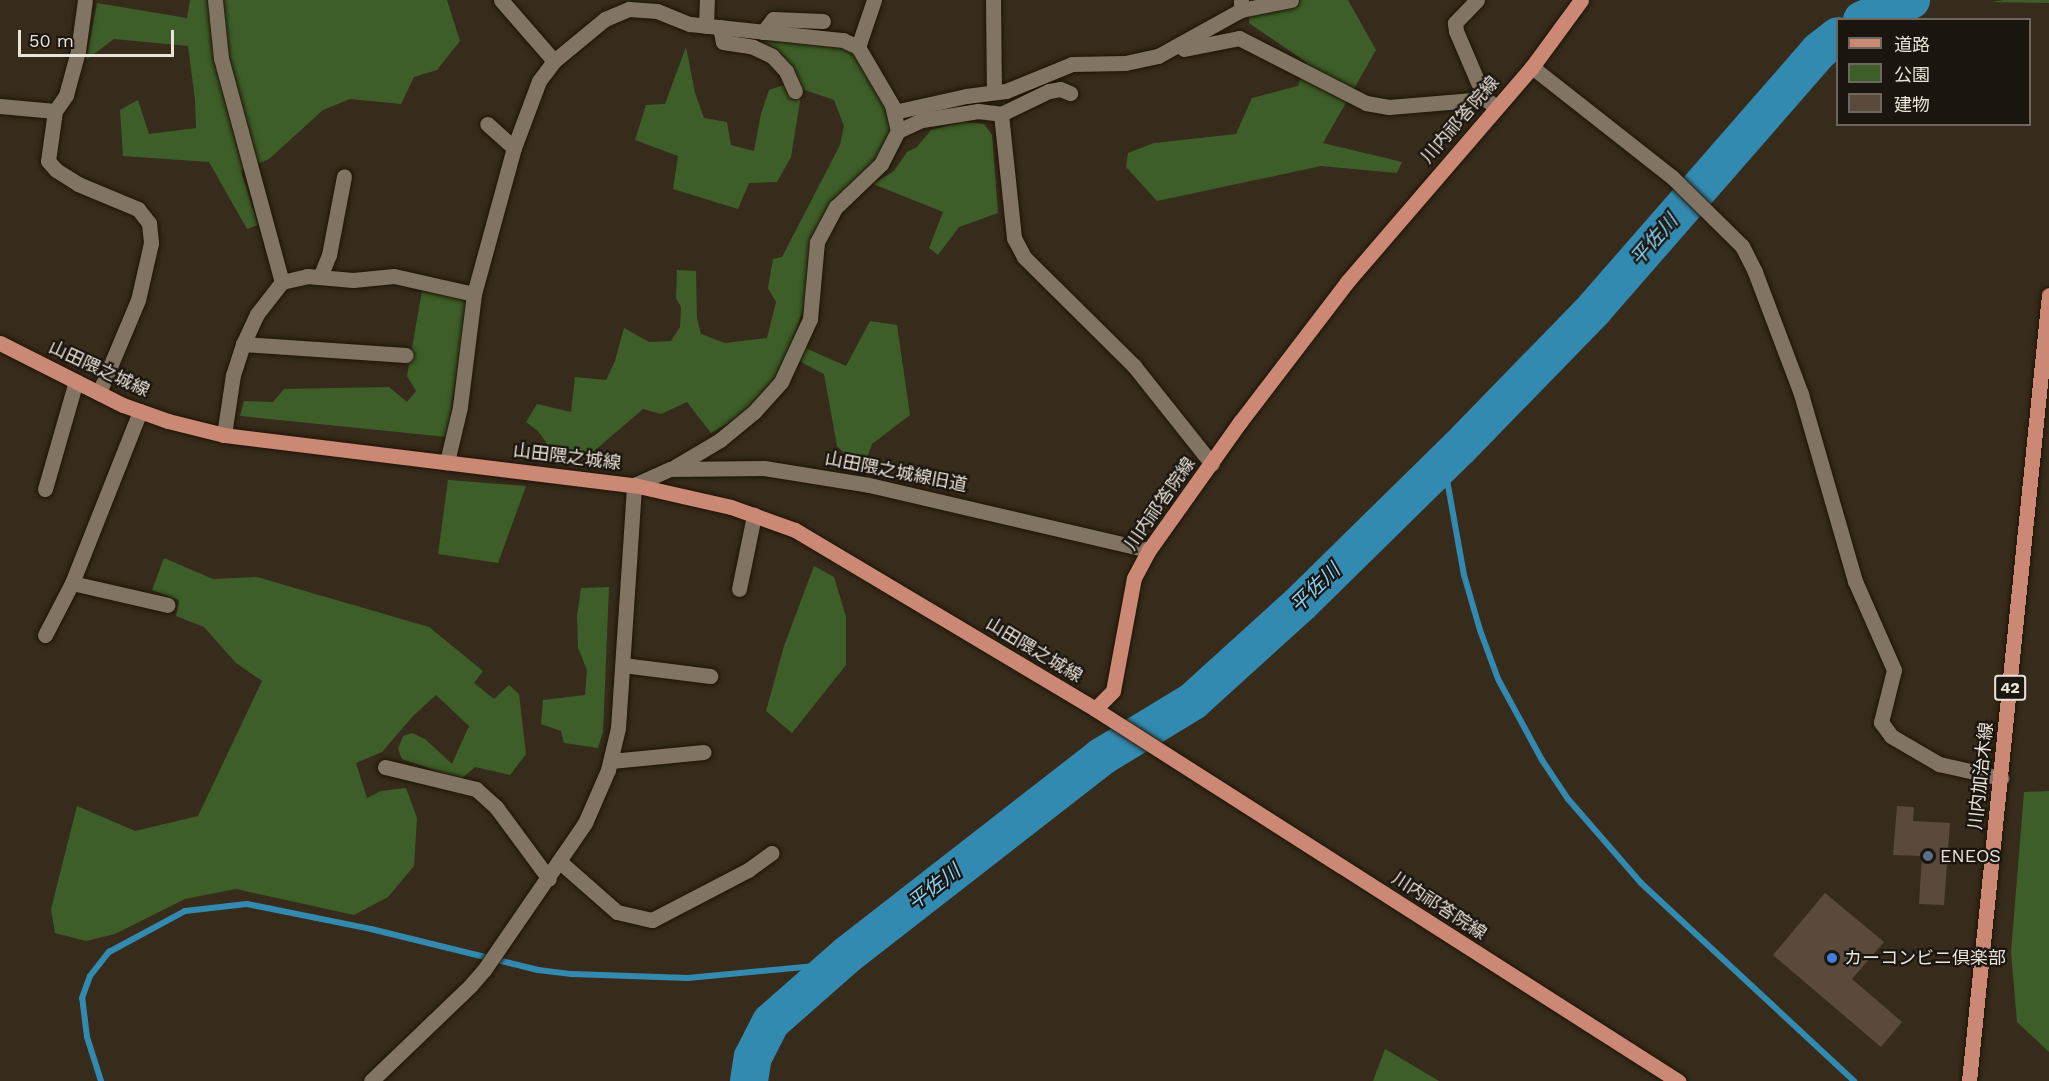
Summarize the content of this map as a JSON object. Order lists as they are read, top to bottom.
{
  "streets": {
    "main road": [
      "川内祁答院線",
      "山田隈之城線",
      "42",
      "川内加治木線"
    ],
    "street": ["山田隈之城線旧道"]
  },
  "crossings": [
    ["川内祁答院線", "山田隈之城線"],
    ["川内祁答院線", "山田隈之城線旧道"],
    ["山田隈之城線", "山田隈之城線旧道"]
  ],
  "water": ["平佐川"],
  "places": ["ENEOS", "カーコンビニ倶楽部"],
  "legend": ["道路", "公園", "建物"],
  "scale_bar": "50 m"
}
